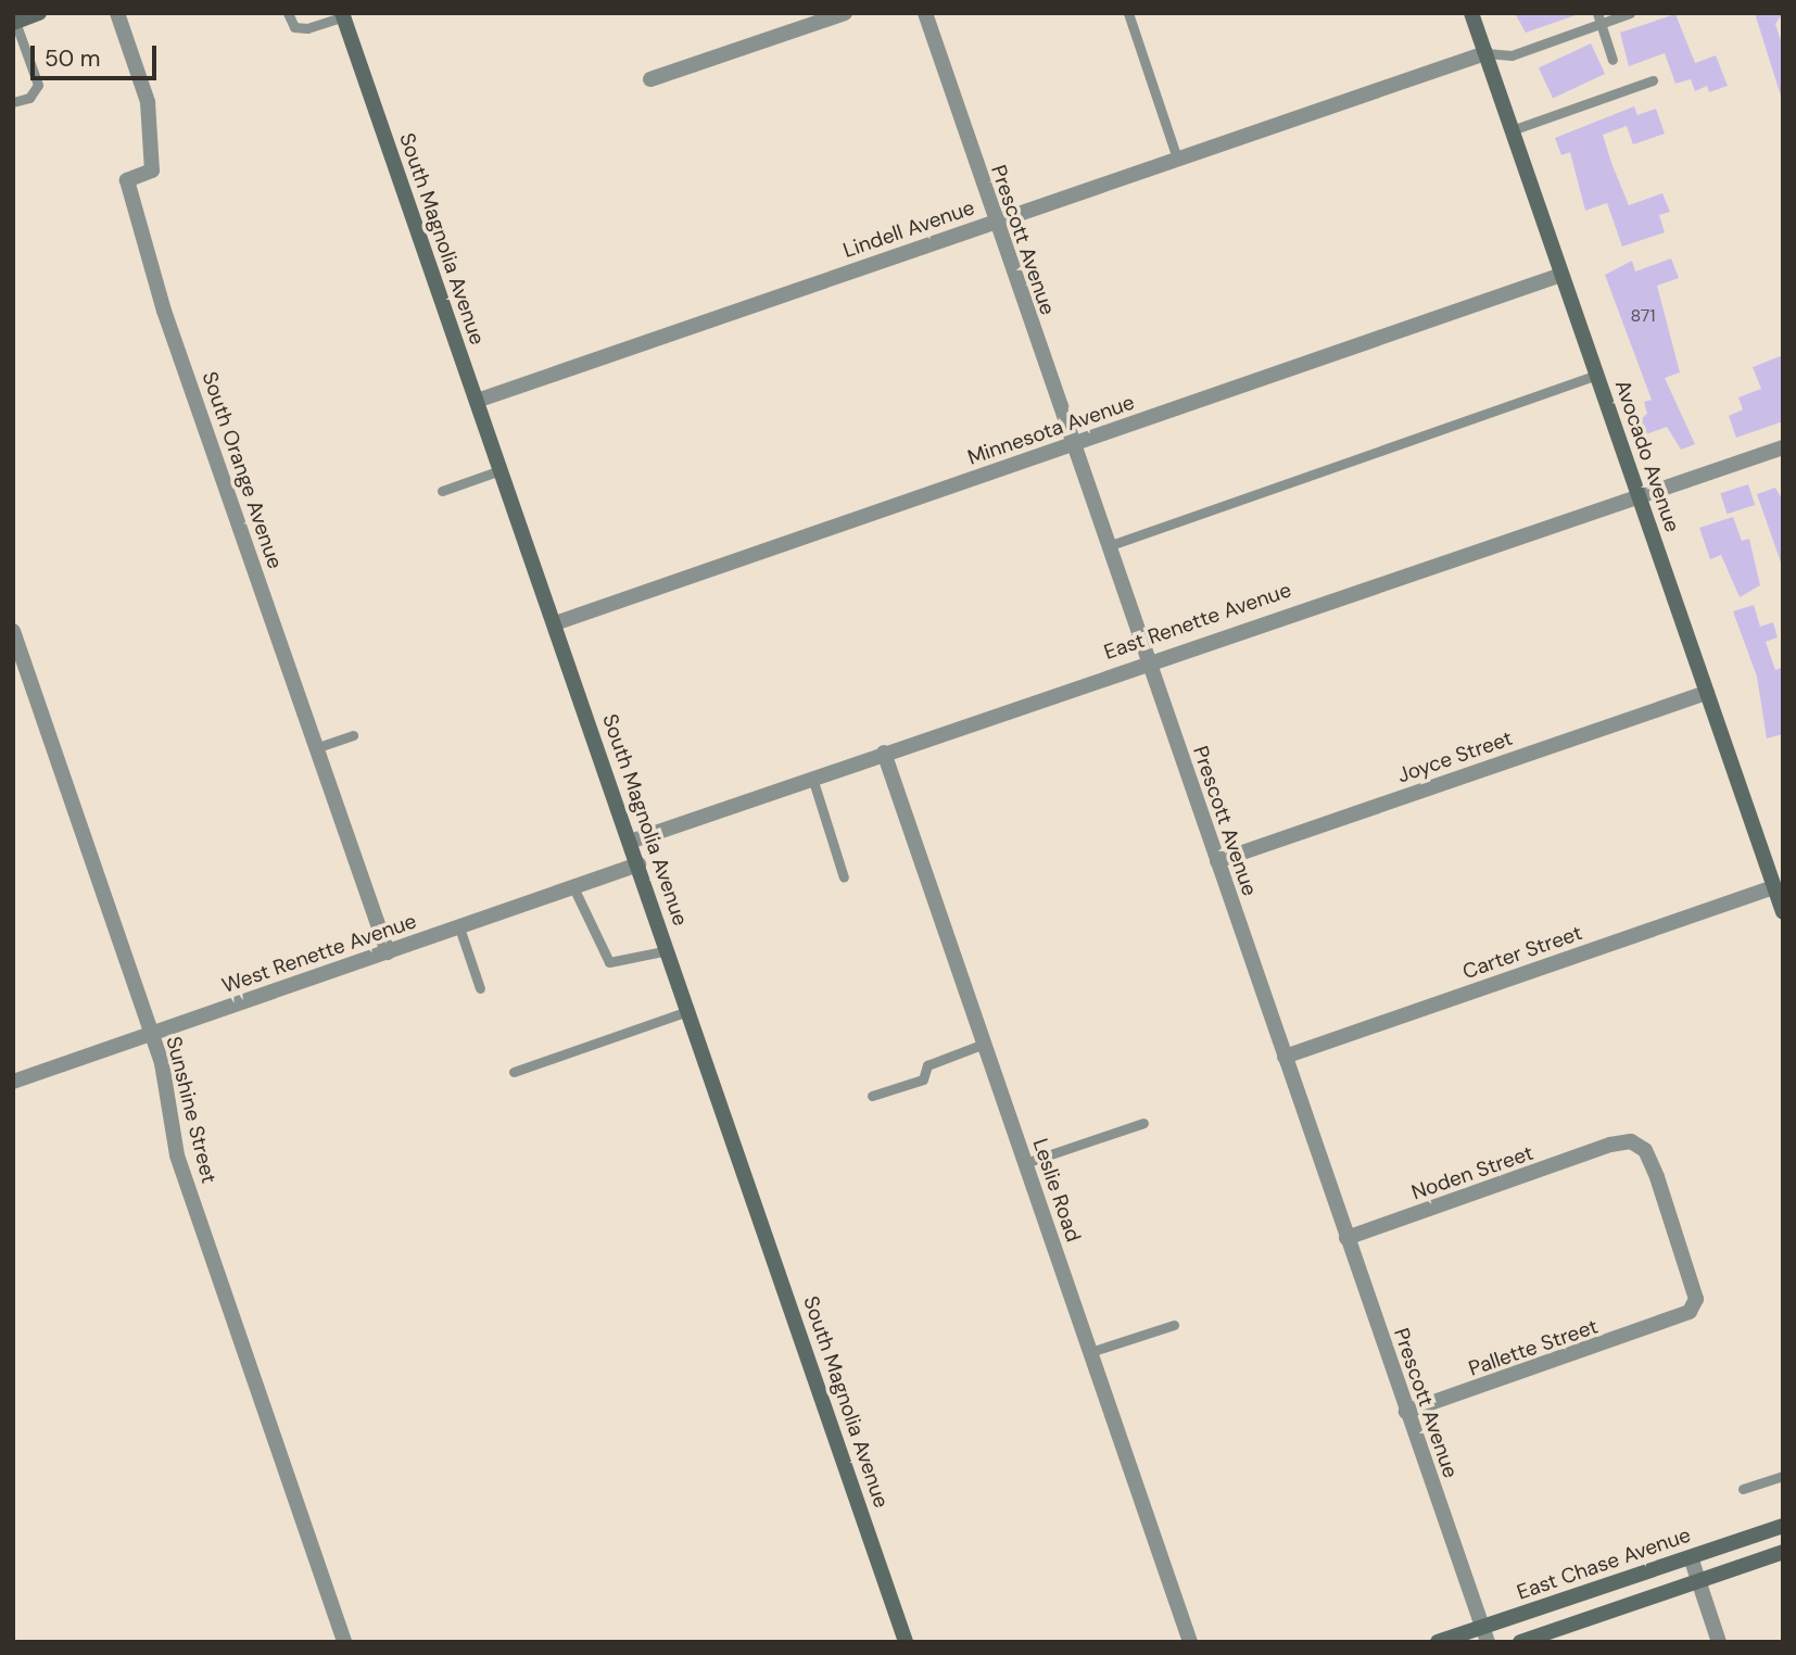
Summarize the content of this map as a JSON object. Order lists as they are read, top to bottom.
{
  "streets": {
    "main road": ["South Magnolia Avenue", "Avocado Avenue", "East Chase Avenue"],
    "street": [
      "Lindell Avenue",
      "Prescott Avenue",
      "Minnesota Avenue",
      "South Orange Avenue",
      "East Renette Avenue",
      "Joyce Street",
      "Carter Street",
      "West Renette Avenue",
      "Sunshine Street",
      "Noden Street",
      "Leslie Road",
      "Pallette Street"
    ]
  },
  "crossings": [
    ["Lindell Avenue", "South Magnolia Avenue"],
    ["Lindell Avenue", "Prescott Avenue"],
    ["Lindell Avenue", "Avocado Avenue"],
    ["South Magnolia Avenue", "Minnesota Avenue"],
    ["South Magnolia Avenue", "East Renette Avenue"],
    ["South Magnolia Avenue", "West Renette Avenue"],
    ["Prescott Avenue", "Minnesota Avenue"],
    ["Prescott Avenue", "East Renette Avenue"],
    ["Prescott Avenue", "Joyce Street"],
    ["Prescott Avenue", "Carter Street"],
    ["Prescott Avenue", "Noden Street"],
    ["Prescott Avenue", "Pallette Street"],
    ["Prescott Avenue", "East Chase Avenue"],
    ["Minnesota Avenue", "Avocado Avenue"],
    ["Avocado Avenue", "East Renette Avenue"],
    ["Avocado Avenue", "Joyce Street"],
    ["Avocado Avenue", "Carter Street"],
    ["South Orange Avenue", "West Renette Avenue"],
    ["East Renette Avenue", "Leslie Road"],
    ["West Renette Avenue", "Sunshine Street"],
    ["Noden Street", "Pallette Street"]
  ],
  "house_numbers": ["871"],
  "scale_bar": "50 m"
}
